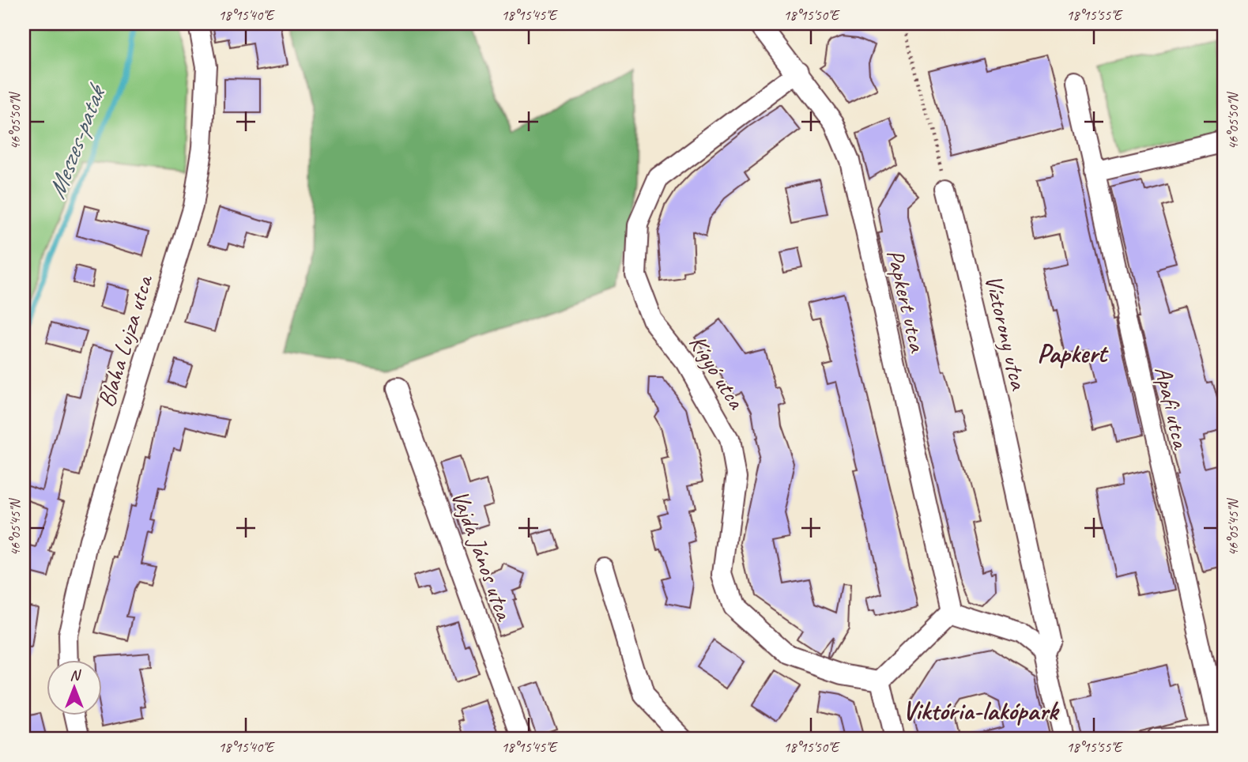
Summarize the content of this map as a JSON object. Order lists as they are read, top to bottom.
{
  "streets": {
    "street": [
      "Papkert utca",
      "Víztorony utca",
      "Blaha Lujza utca",
      "Kígyó utca",
      "Apafi utca",
      "Vajda János utca"
    ]
  },
  "crossings": [
    ["Papkert utca", "Kígyó utca"]
  ],
  "districts": ["Papkert", "Viktória-lakópark"],
  "water": ["Meszes-patak"],
  "north": "top",
  "coordinates": [
    "18°15'40\"E",
    "18°15'45\"E",
    "18°15'50\"E",
    "18°15'55\"E",
    "46°05'50\"N",
    "46°05'45\"N"
  ]
}
